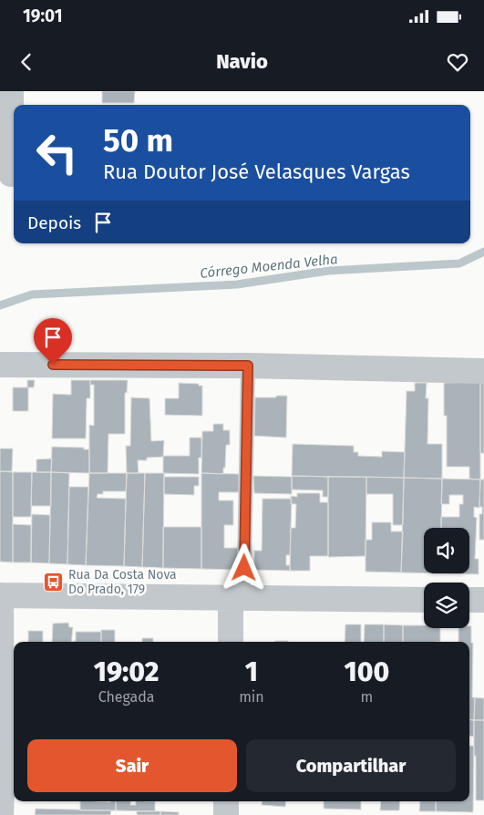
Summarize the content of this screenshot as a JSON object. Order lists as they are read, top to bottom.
{
  "water": ["Córrego Moenda Velha"],
  "places": {
    "bus stop": ["Rua Da Costa Nova Do Prado, 179"]
  },
  "page": {
    "status": "19:01",
    "header": "Navio",
    "turn": ["50 m", "Rua Doutor José Velasques Vargas"],
    "then": "Depois",
    "eta": [
      "19:02",
      "Chegada",
      "1",
      "min",
      "100",
      "m"
    ],
    "buttons": ["Sair", "Compartilhar"]
  }
}
